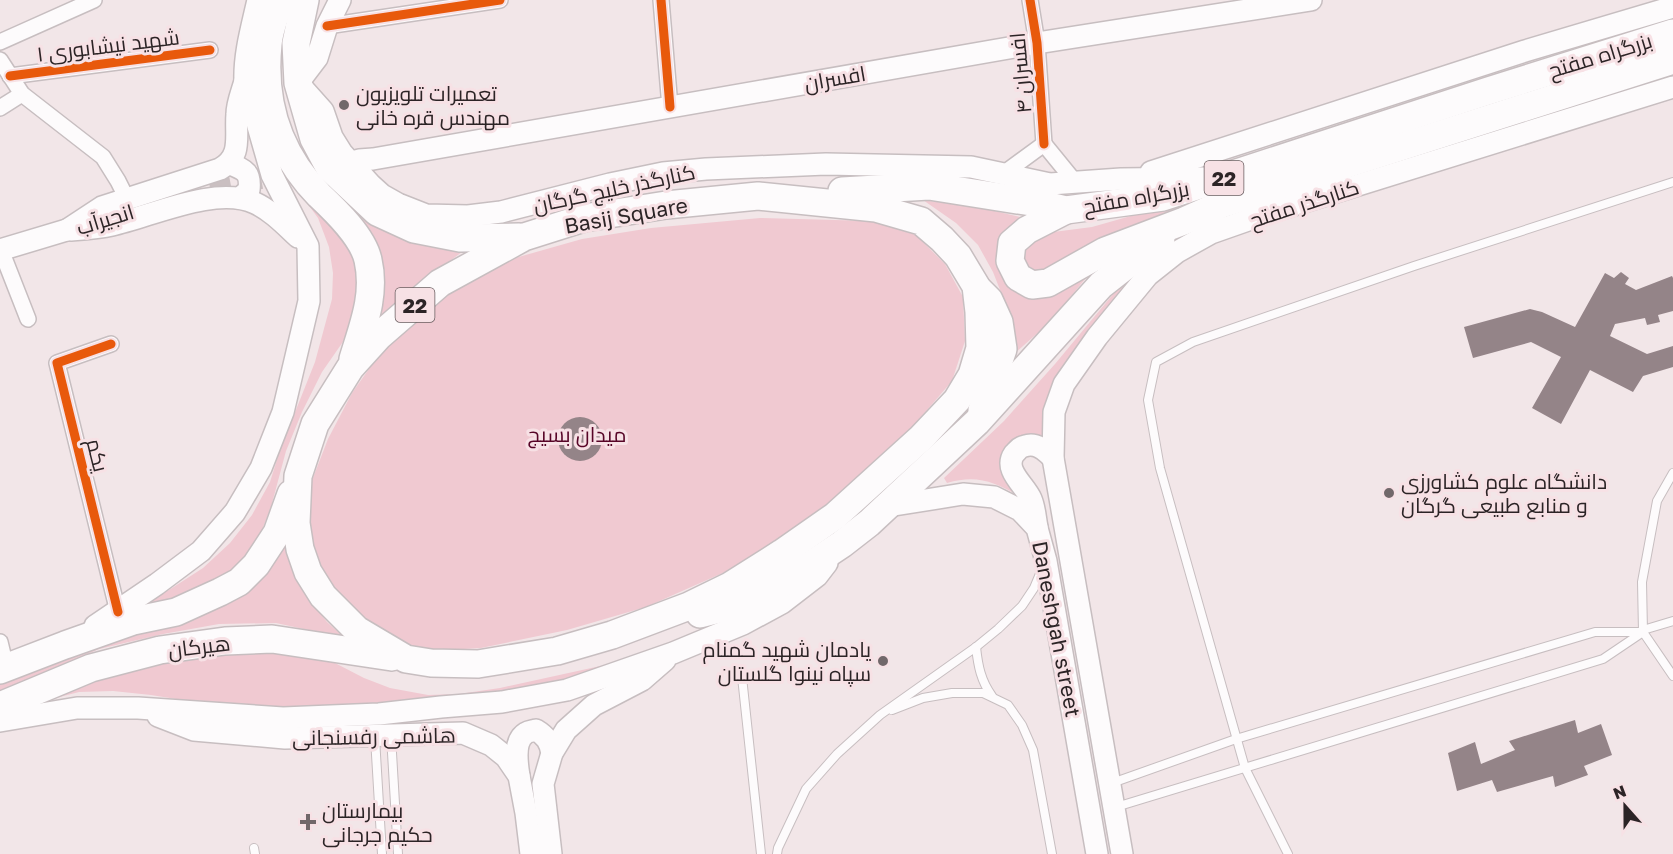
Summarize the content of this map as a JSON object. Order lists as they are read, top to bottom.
{
  "streets": {
    "highway": [
      "بزرگراه مفتح",
      "22",
      "Basij Square",
      "هیرکان"
    ],
    "main road": [
      "افسران",
      "کنارگذر خلیج گرگان",
      "کنارگذر مفتح",
      "انجیرآب",
      "Daneshgah street",
      "هاشمی رفسنجانی"
    ],
    "street": ["شهید نیشابوری ۱", "افسران ۴", "یکم"]
  },
  "crossings": [
    ["بزرگراه مفتح", "22"],
    ["بزرگراه مفتح", "Basij Square"],
    ["افسران ۴", "افسران"],
    ["افسران", "کنارگذر خلیج گرگان"],
    ["22", "Basij Square"],
    ["22", "Daneshgah street"],
    ["کنارگذر مفتح", "Daneshgah street"],
    ["Basij Square", "هیرکان"]
  ],
  "parks": ["میدان بسیج"],
  "places": {
    "other": ["تعمیرات تلویزیون مهندس قره خانی", "دانشگاه علوم کشاورزی و منابع طبیعی گرگان", "یادمان شهید گمنام سپاه نینوا گلستان"],
    "health": ["بیمارستان حکیم جرجانی"]
  },
  "north": "top"
}
